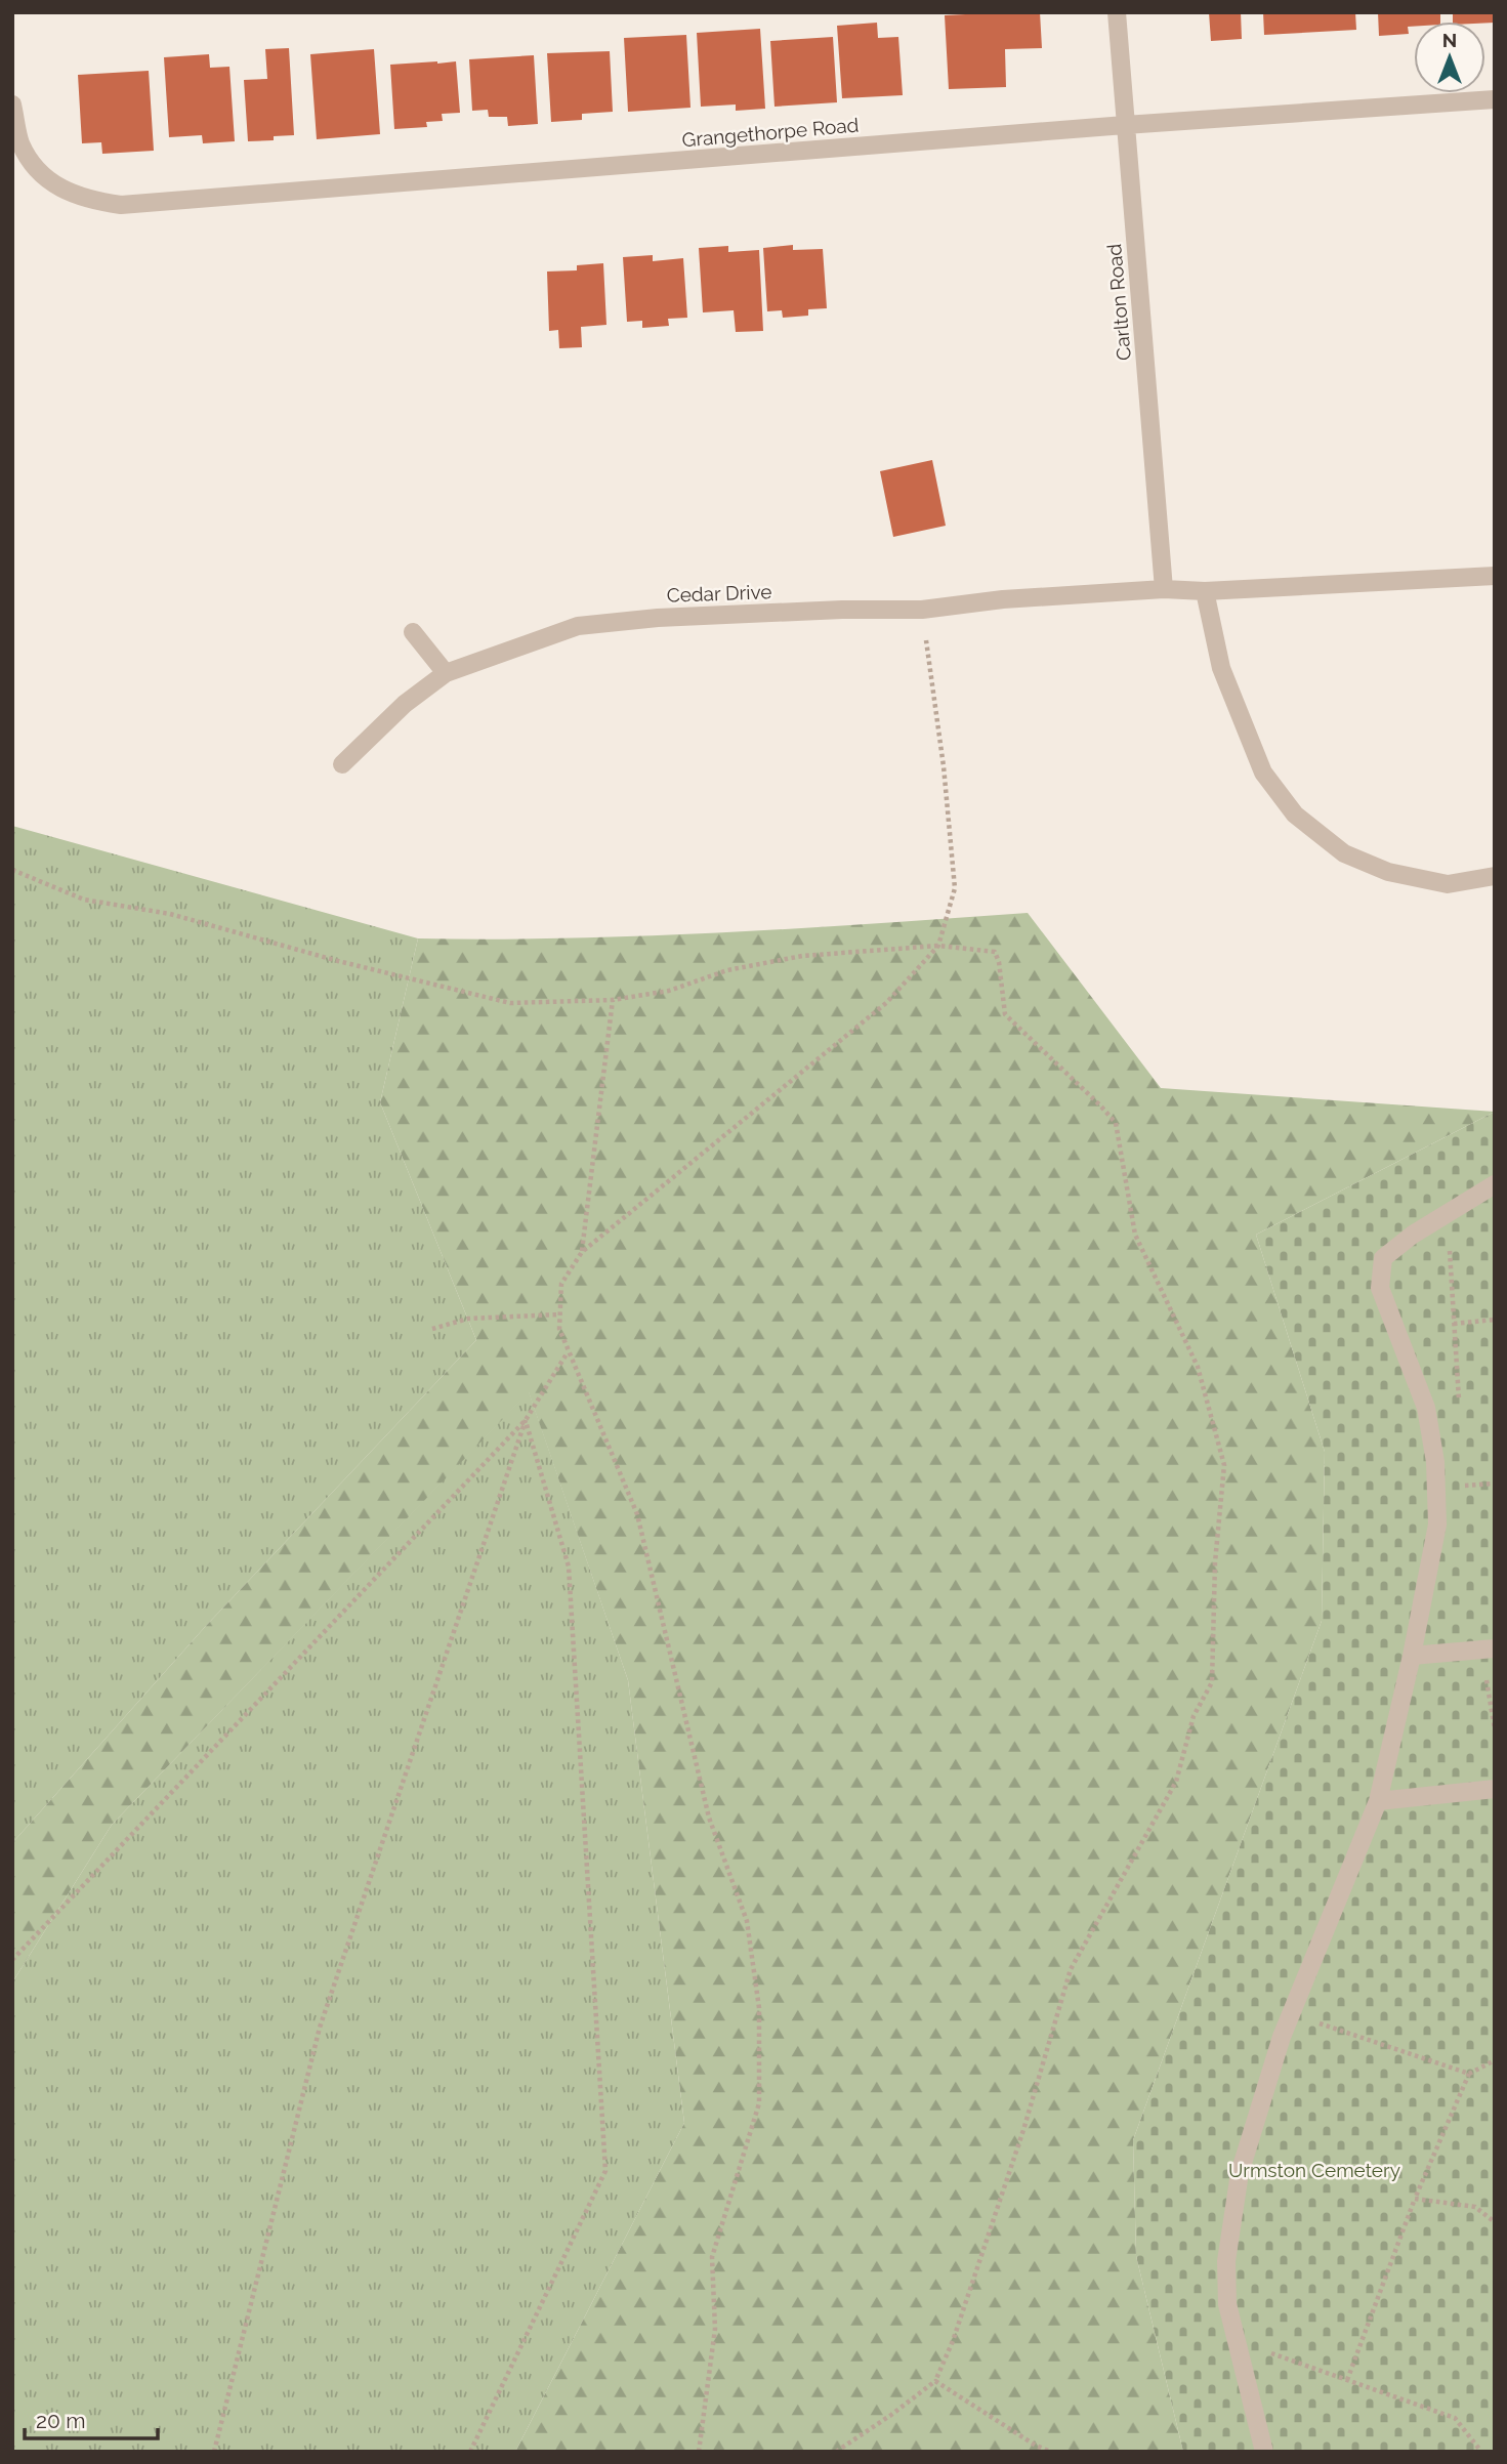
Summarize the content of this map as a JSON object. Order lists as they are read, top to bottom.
{
  "streets": {
    "street": ["Grangethorpe Road", "Carlton Road", "Cedar Drive"]
  },
  "crossings": [
    ["Grangethorpe Road", "Carlton Road"],
    ["Carlton Road", "Cedar Drive"]
  ],
  "parks": ["Urmston Cemetery"],
  "scale_bar": "20 m",
  "north": "top"
}
